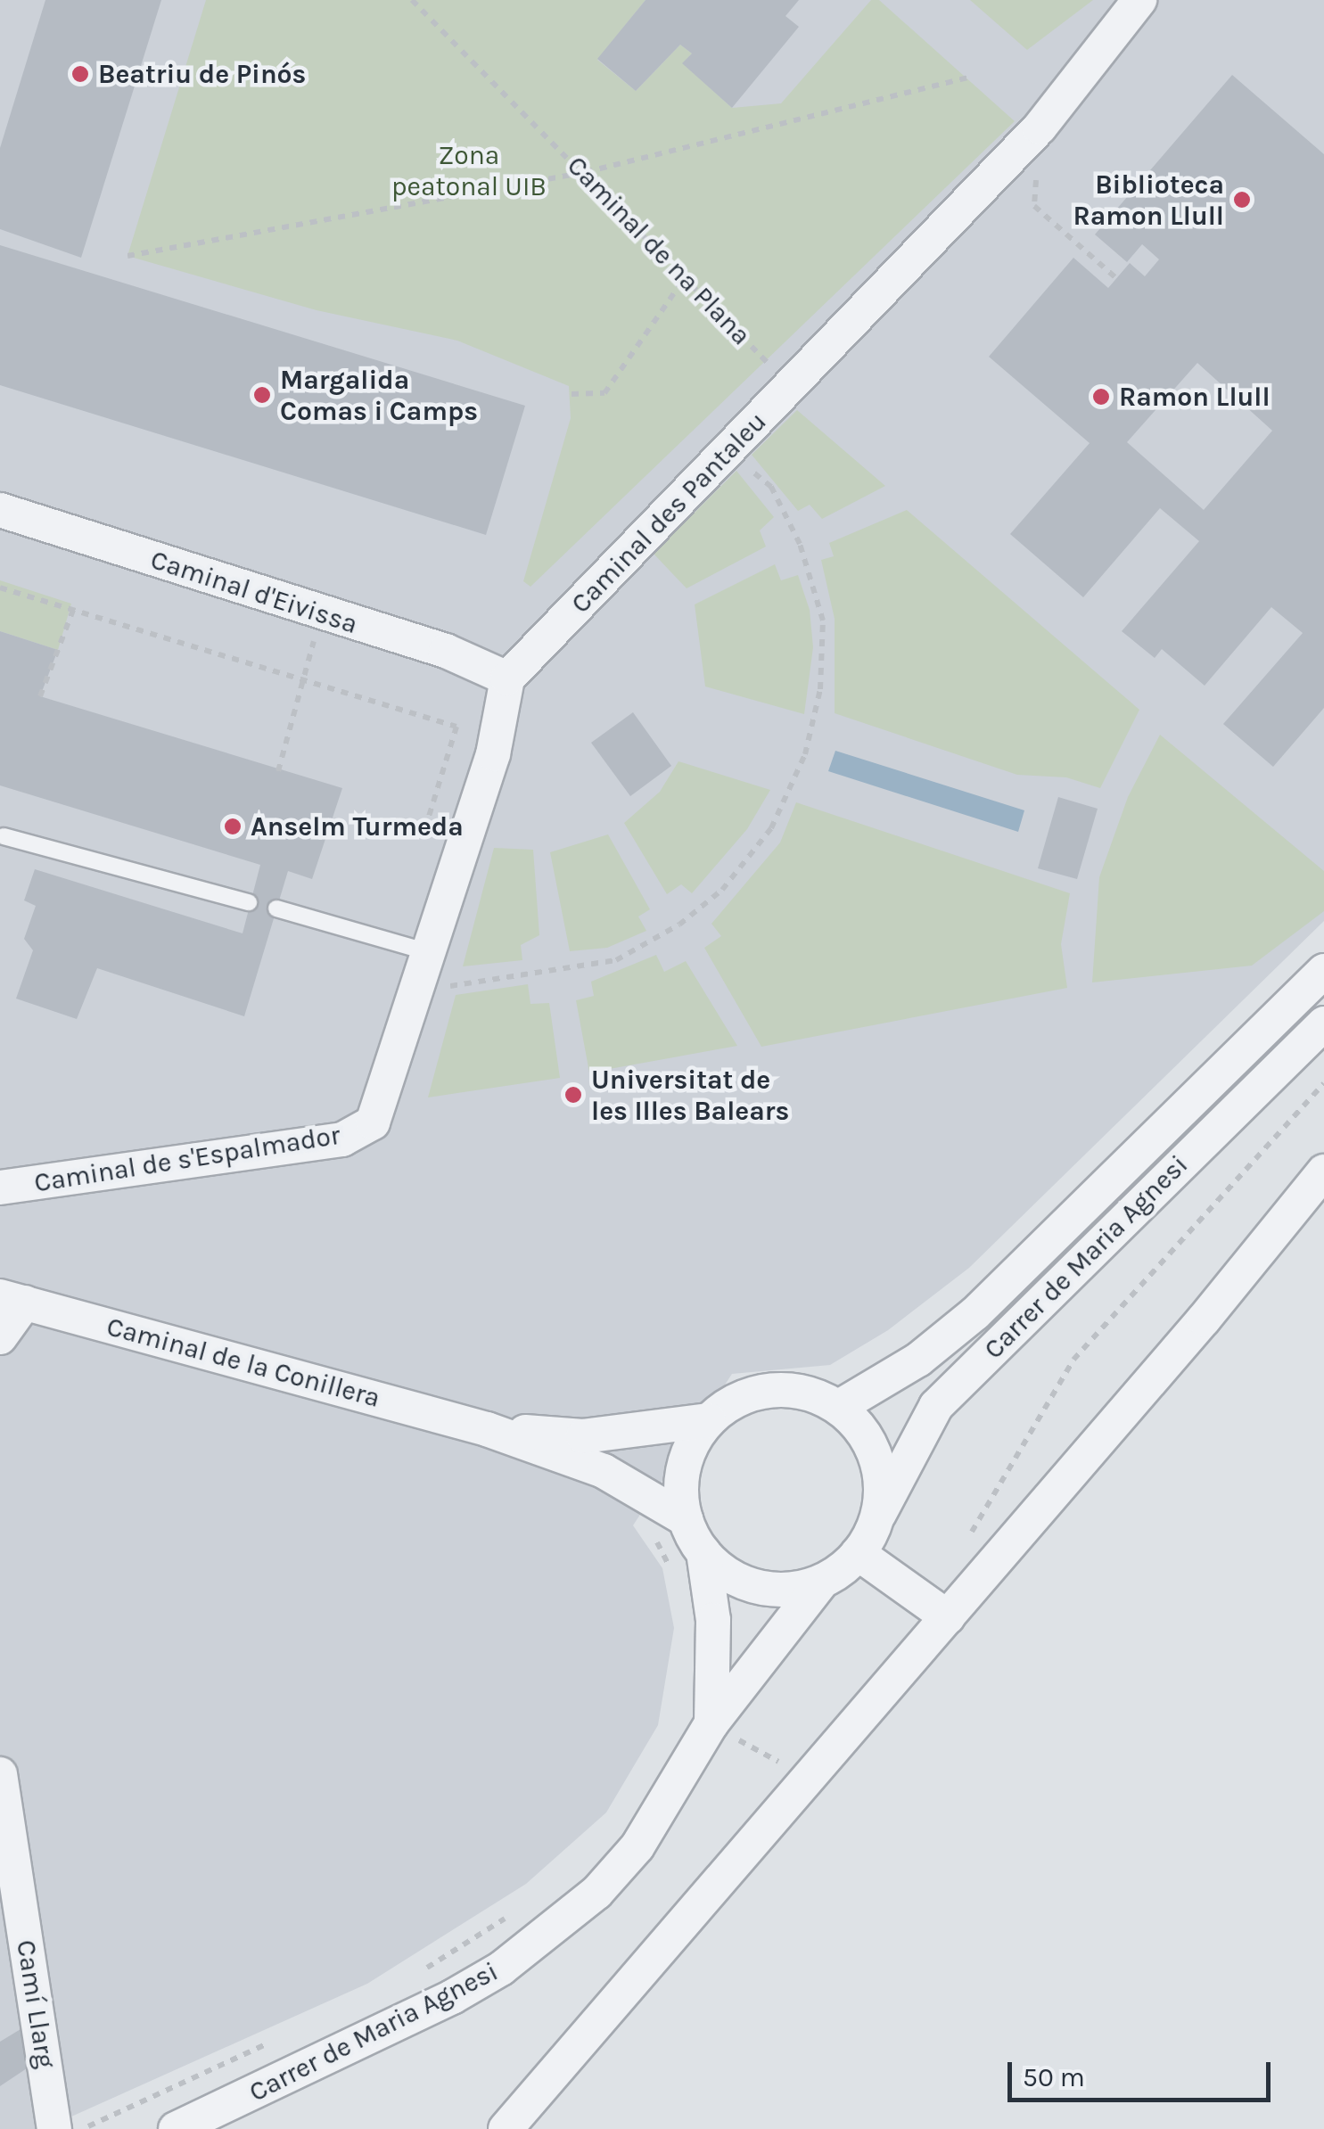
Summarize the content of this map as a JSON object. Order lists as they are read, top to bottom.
{
  "streets": {
    "street": [
      "Caminal des Pantaleu",
      "Caminal d'Eivissa",
      "Caminal de s'Espalmador",
      "Carrer de Maria Agnesi",
      "Caminal de la Conillera",
      "Camí Llarg"
    ],
    "path": ["Caminal de na Plana"]
  },
  "crossings": [
    ["Caminal de na Plana", "Caminal des Pantaleu"],
    ["Caminal des Pantaleu", "Caminal d'Eivissa"]
  ],
  "parks": ["Zona peatonal UIB"],
  "places": [
    "Beatriu de Pinós",
    "Biblioteca Ramon Llull",
    "Margalida Comas i Camps",
    "Ramon Llull",
    "Anselm Turmeda",
    "Universitat de les Illes Balears"
  ],
  "scale_bar": "50 m"
}
